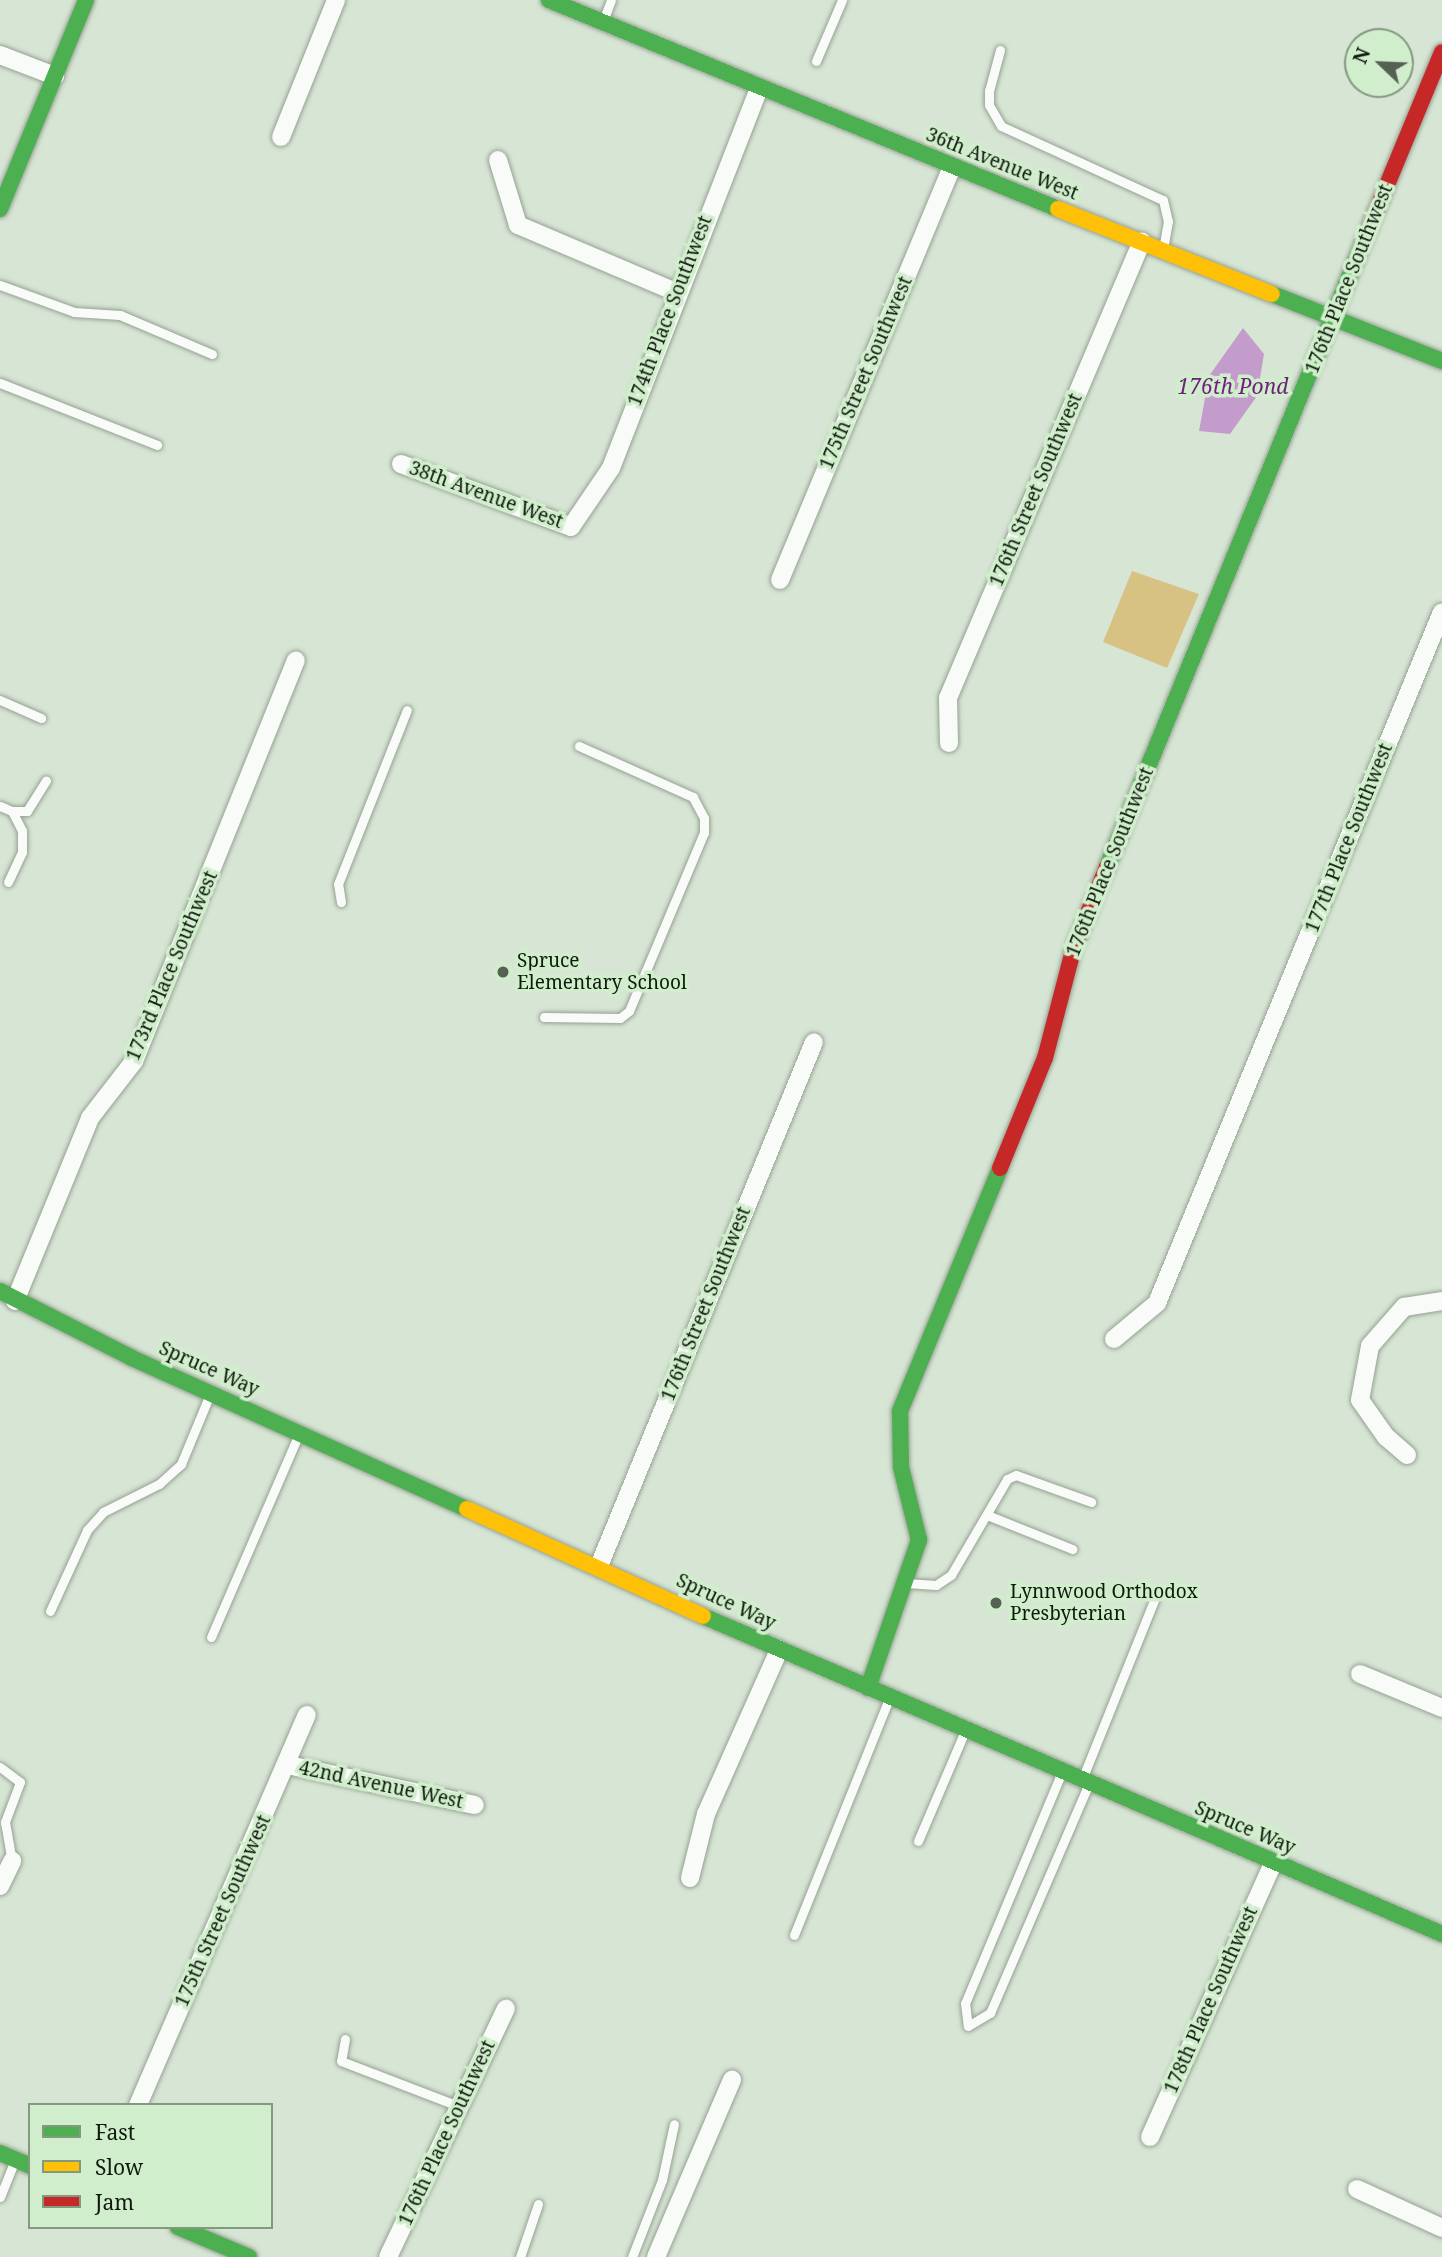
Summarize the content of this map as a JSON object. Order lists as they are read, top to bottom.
{
  "streets": {
    "street": [
      "36th Avenue West",
      "176th Place Southwest",
      "174th Place Southwest",
      "175th Street Southwest",
      "176th Street Southwest",
      "38th Avenue West",
      "177th Place Southwest",
      "173rd Place Southwest",
      "Spruce Way",
      "42nd Avenue West",
      "178th Place Southwest"
    ]
  },
  "crossings": [
    ["36th Avenue West", "176th Place Southwest"],
    ["36th Avenue West", "174th Place Southwest"],
    ["36th Avenue West", "175th Street Southwest"],
    ["36th Avenue West", "176th Street Southwest"],
    ["176th Place Southwest", "Spruce Way"],
    ["174th Place Southwest", "38th Avenue West"],
    ["175th Street Southwest", "42nd Avenue West"],
    ["176th Street Southwest", "Spruce Way"],
    ["173rd Place Southwest", "Spruce Way"],
    ["Spruce Way", "178th Place Southwest"]
  ],
  "water": ["176th Pond"],
  "places": ["Spruce Elementary School", "Lynnwood Orthodox Presbyterian"],
  "legend": ["Fast", "Slow", "Jam"],
  "north": "top left"
}
